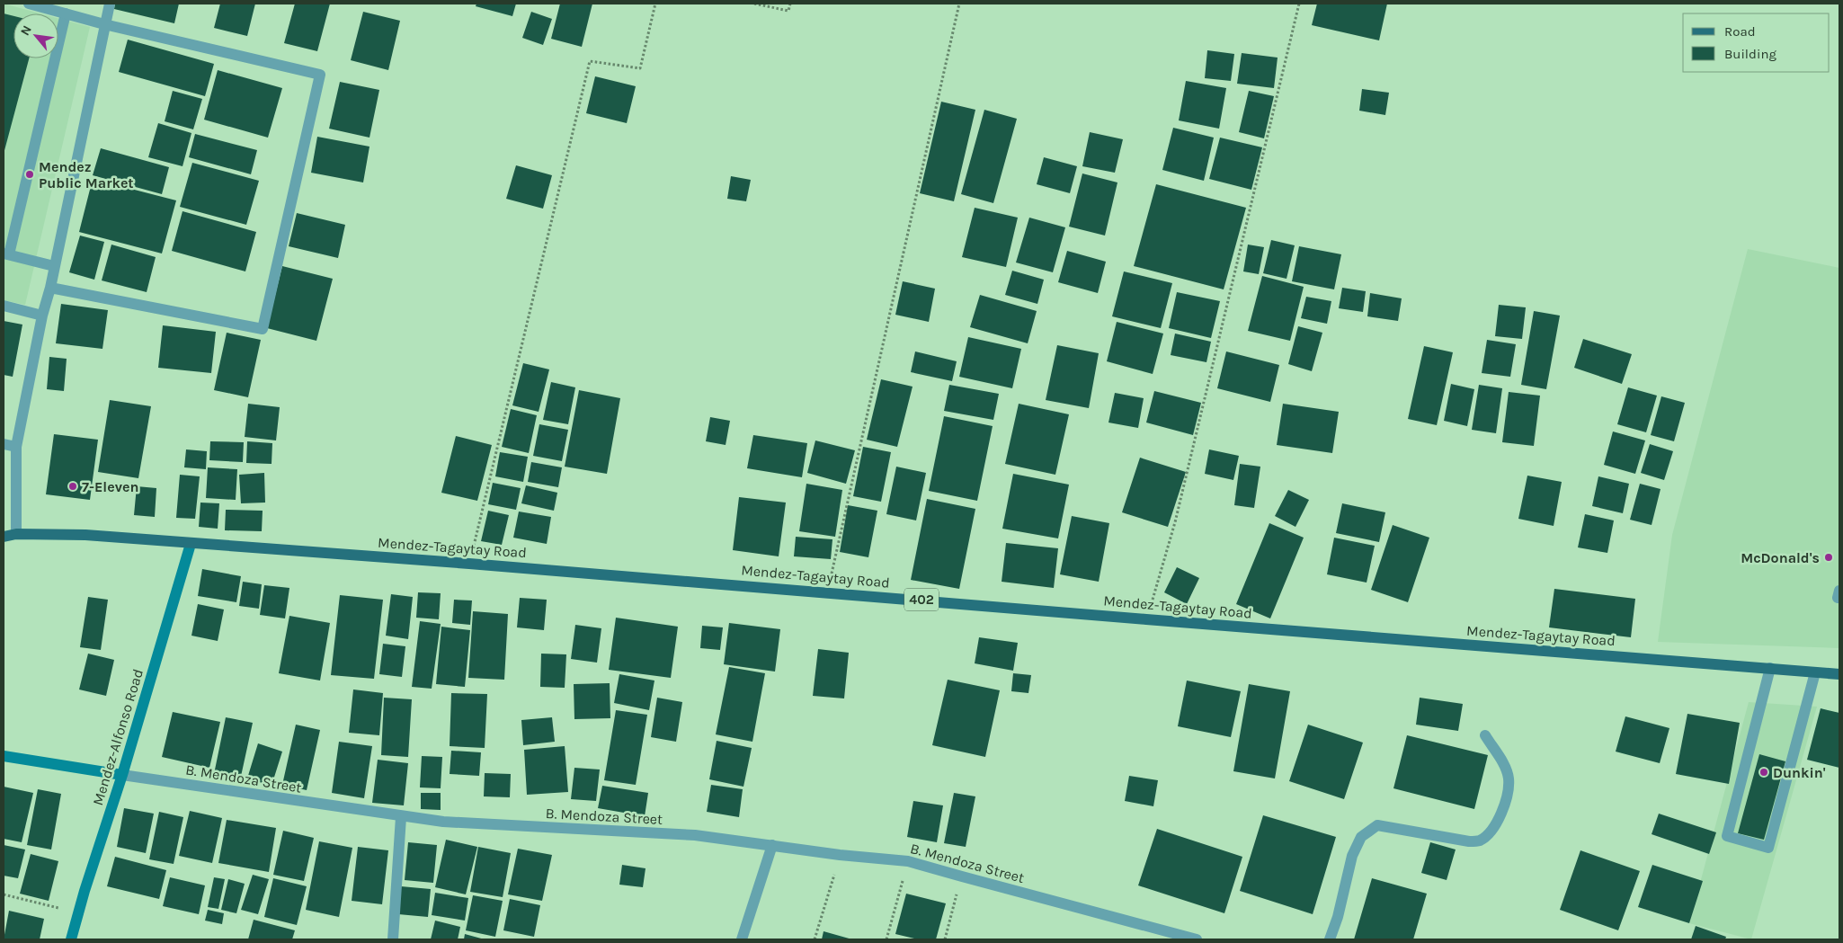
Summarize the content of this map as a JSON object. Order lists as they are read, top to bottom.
{
  "streets": {
    "main road": [
      "Mendez-Tagaytay Road",
      "402",
      "Mendez-Alfonso Road",
      "B. Mendoza Street"
    ]
  },
  "crossings": [
    ["Mendez-Tagaytay Road", "Mendez-Alfonso Road"],
    ["Mendez-Alfonso Road", "B. Mendoza Street"]
  ],
  "places": [
    "Mendez Public Market",
    "7-Eleven",
    "McDonald's",
    "Dunkin'"
  ],
  "legend": ["Road", "Building"],
  "north": "top left"
}
